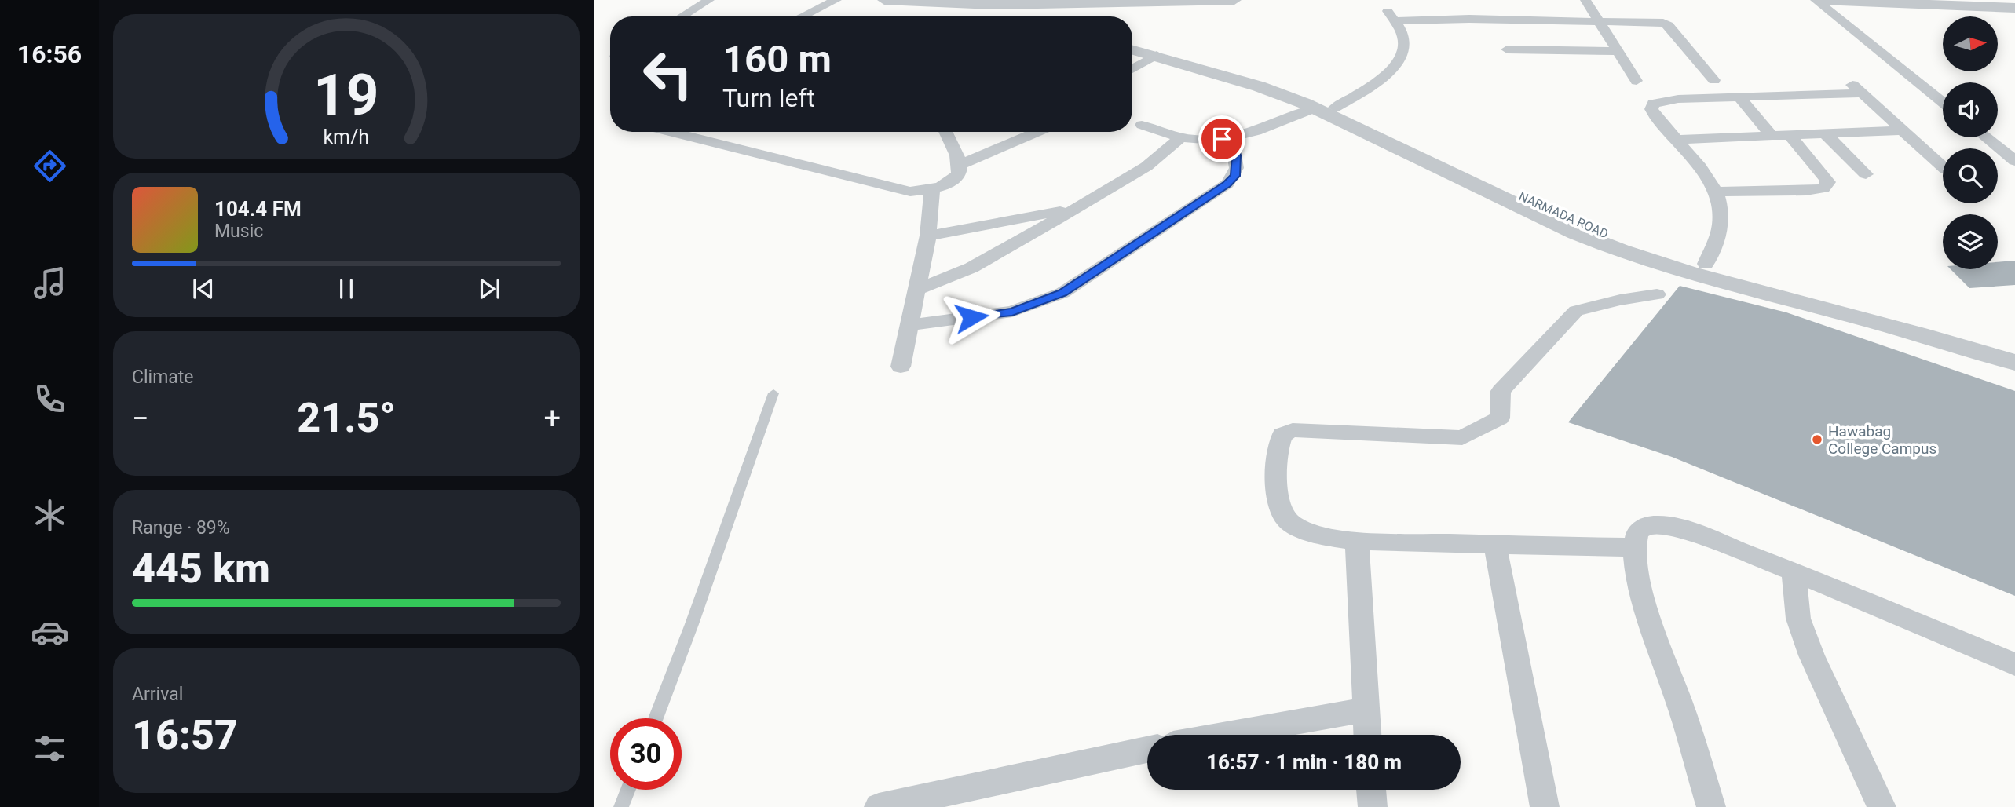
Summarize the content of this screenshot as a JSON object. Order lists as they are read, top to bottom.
{
  "streets": {
    "street": ["NARMADA ROAD"]
  },
  "places": ["Hawabag College Campus"],
  "north": "right",
  "page": {
    "tabs": "16:56",
    "turn": ["160 m", "Turn left"],
    "song": ["104.4 FM", "Music"],
    "tile": [
      "Climate",
      ["Range · 89%", "445 km"],
      ["Arrival", "16:57"]
    ],
    "heat": ["−", "21.5°", "+"],
    "limit": "30",
    "trip": "16:57 · 1 min · 180 m",
    "gauge": ["19", "km/h"]
  }
}
